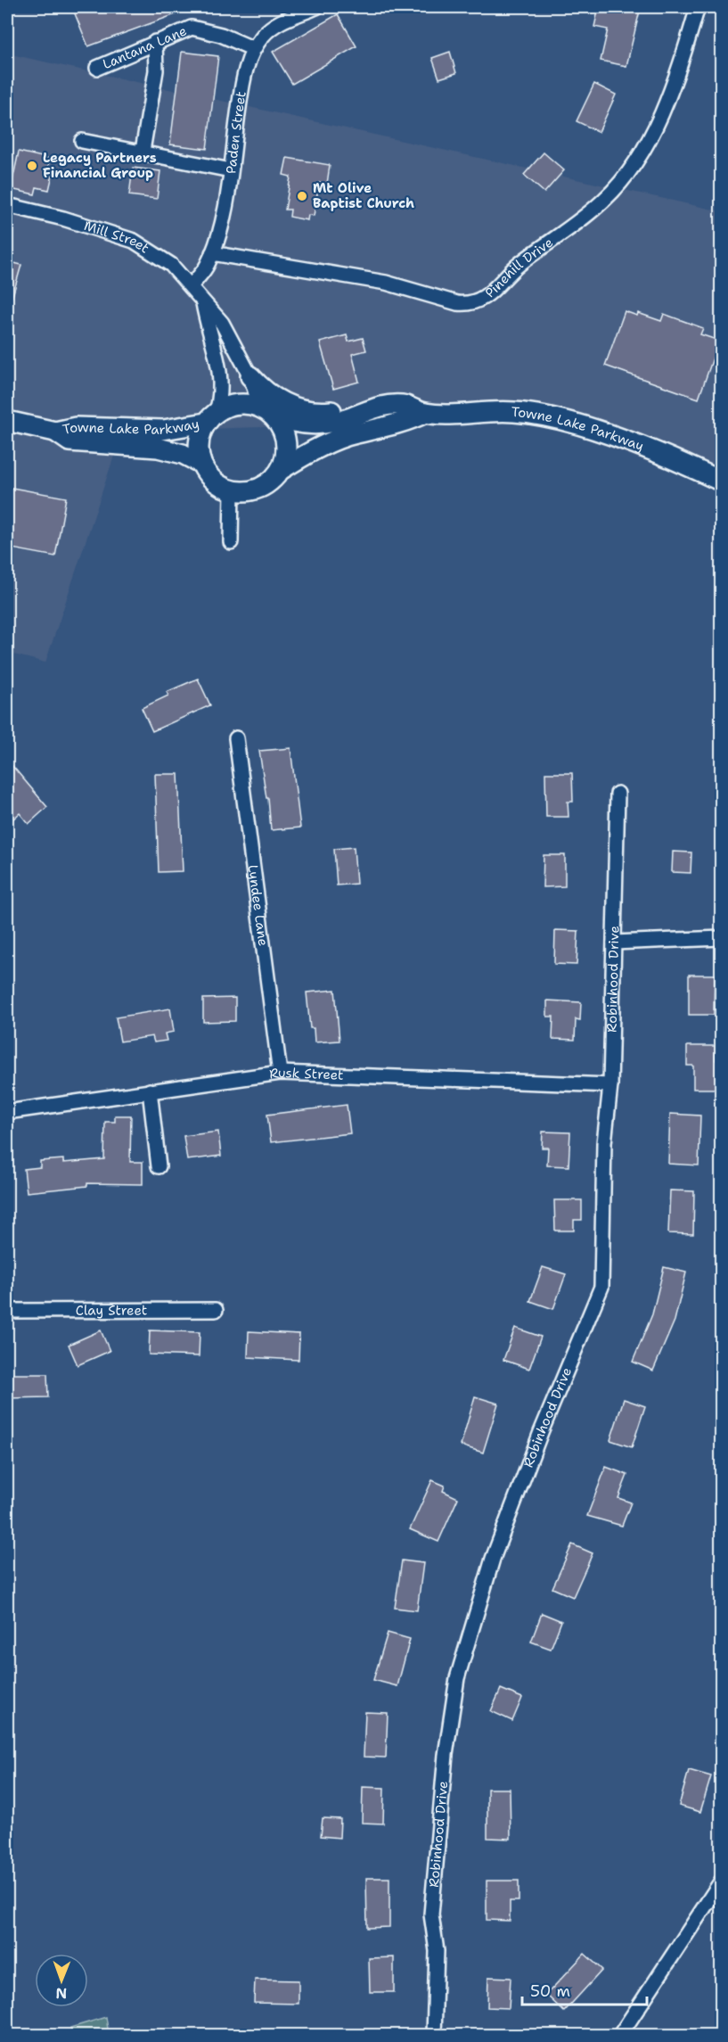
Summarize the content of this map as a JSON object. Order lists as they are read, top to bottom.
{
  "streets": {
    "main road": ["Towne Lake Parkway"],
    "street": [
      "Lantana Lane",
      "Paden Street",
      "Mill Street",
      "Pinehill Drive",
      "Lyndee Lane",
      "Robinhood Drive",
      "Rusk Street",
      "Clay Street"
    ]
  },
  "crossings": [
    ["Lantana Lane", "Paden Street"],
    ["Paden Street", "Mill Street"],
    ["Paden Street", "Pinehill Drive"],
    ["Mill Street", "Towne Lake Parkway"],
    ["Lyndee Lane", "Rusk Street"],
    ["Robinhood Drive", "Rusk Street"]
  ],
  "places": ["Legacy Partners Financial Group", "Mt Olive Baptist Church"],
  "scale_bar": "50 m",
  "north": "bottom"
}
